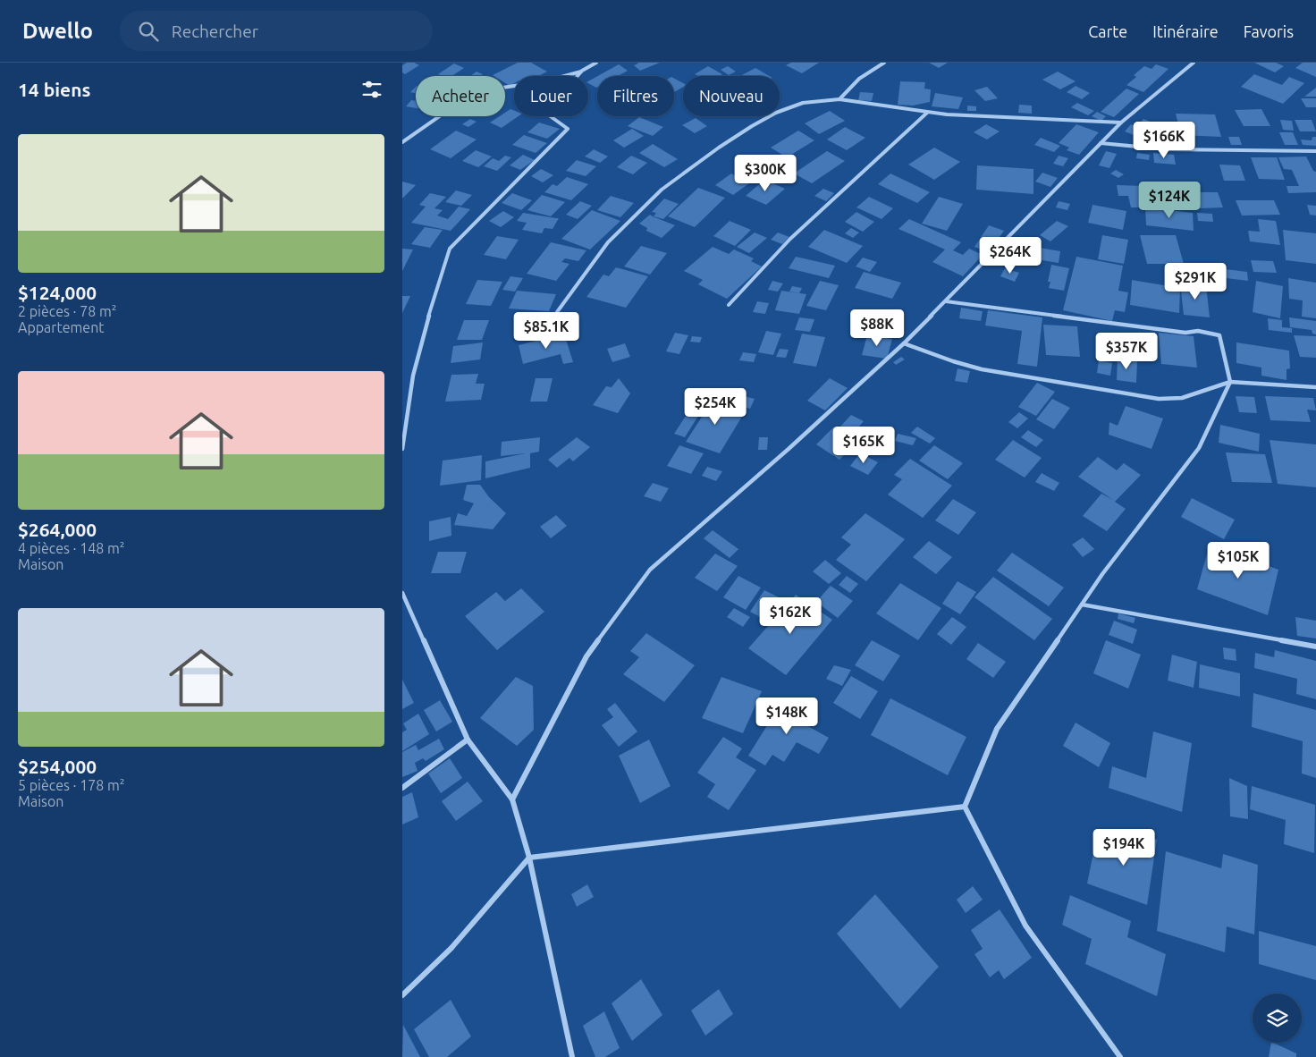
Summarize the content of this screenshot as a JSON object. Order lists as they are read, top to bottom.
{
  "page": {
    "header": "Dwello",
    "search": "Rechercher",
    "nav": ["Carte", "Itinéraire", "Favoris"],
    "heading": "14 biens",
    "chip": [
      "Acheter",
      "Louer",
      "Filtres",
      "Nouveau"
    ],
    "list": [
      {
        "name": "$124,000",
        "note": "2 pièces · 78 m² · Appartement"
      },
      {
        "name": "$264,000",
        "note": "4 pièces · 148 m² · Maison"
      },
      {
        "name": "$254,000",
        "note": "5 pièces · 178 m² · Maison"
      }
    ],
    "price": [
      "$166K",
      "$300K",
      "$124K",
      "$264K",
      "$291K",
      "$88K",
      "$85.1K",
      "$357K",
      "$254K",
      "$165K",
      "$105K",
      "$162K",
      "$148K",
      "$194K"
    ]
  }
}
